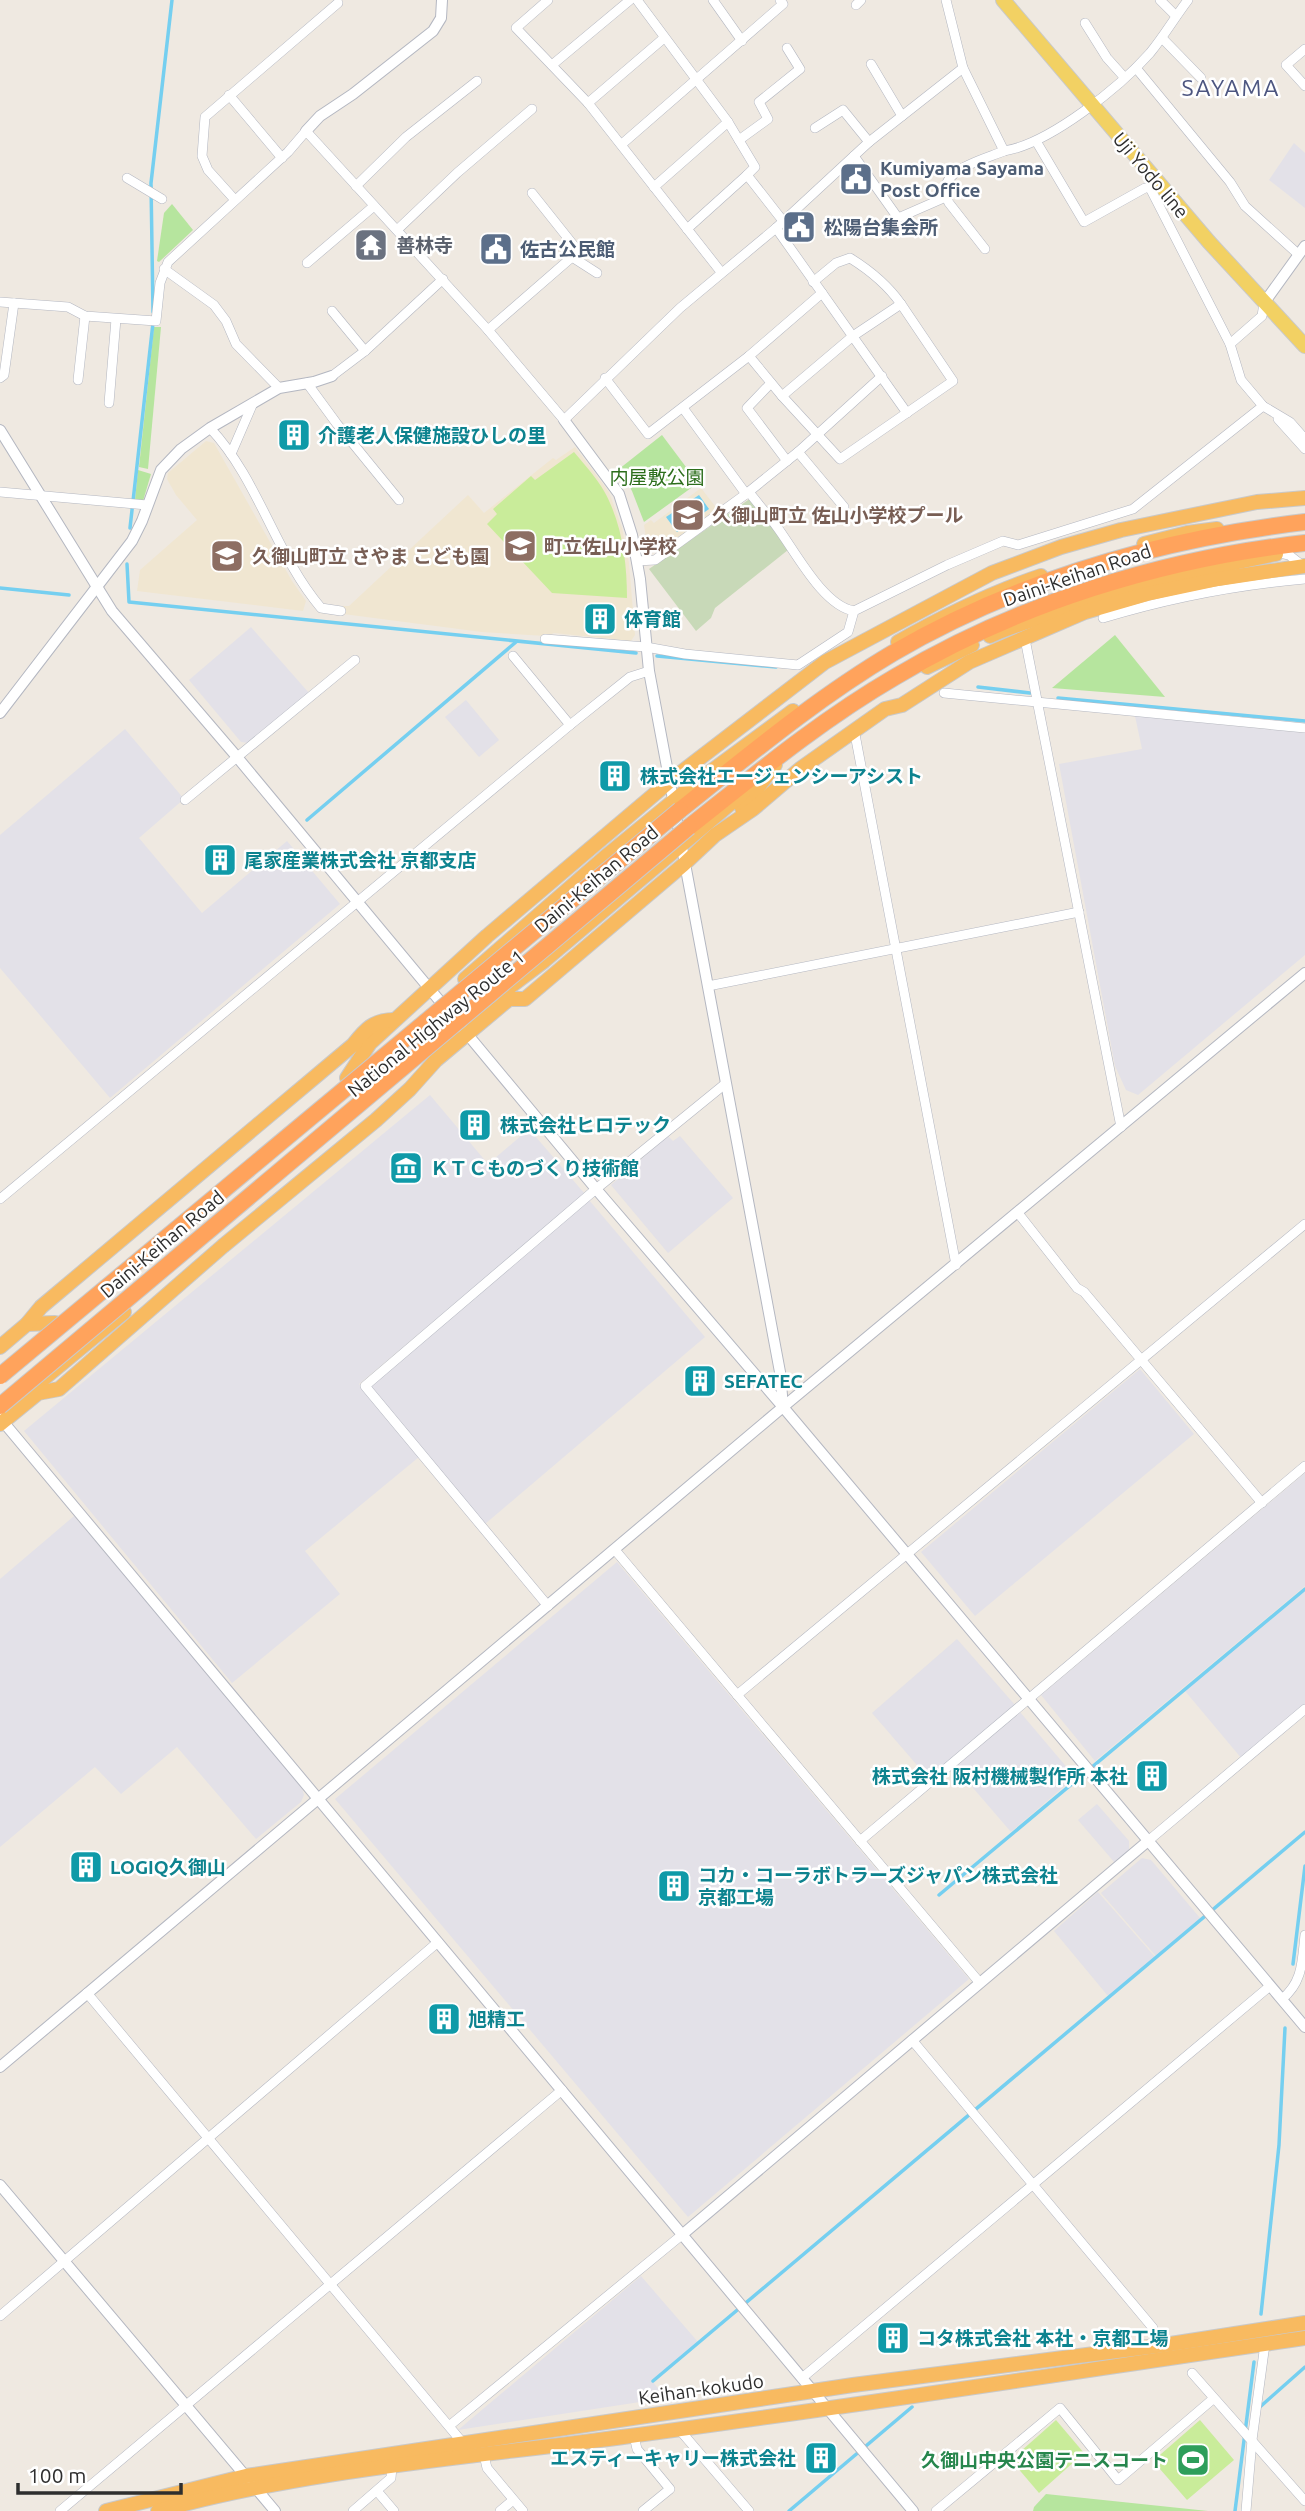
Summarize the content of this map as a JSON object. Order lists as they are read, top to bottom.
{
  "streets": {
    "highway": ["Daini-Keihan Road", "National Highway Route 1", "Keihan-kokudo"],
    "main road": ["Uji Yodo line"]
  },
  "crossings": [
    ["Daini-Keihan Road", "National Highway Route 1"]
  ],
  "districts": ["SAYAMA"],
  "parks": ["内屋敷公園"],
  "places": {
    "public building": ["Kumiyama Sayama Post Office", "松陽台集会所", "佐古公民館"],
    "temple": ["善林寺"],
    "building": [
      "介護老人保健施設ひしの里",
      "体育館",
      "株式会社エージェンシーアシスト",
      "尾家産業株式会社 京都支店",
      "株式会社ヒロテック",
      "SEFATEC",
      "株式会社 阪村機械製作所 本社",
      "LOGIQ久御山",
      "コカ・コーラボトラーズジャパン株式会社 京都工場",
      "旭精工",
      "コタ株式会社 本社・京都工場",
      "エスティーキャリー株式会社"
    ],
    "school or university": ["久御山町立 佐山小学校プール", "町立佐山小学校", "久御山町立 さやま こども園"],
    "museum": ["ＫＴＣものづくり技術館"],
    "sports": ["久御山中央公園テニスコート"]
  },
  "scale_bar": "100 m"
}
